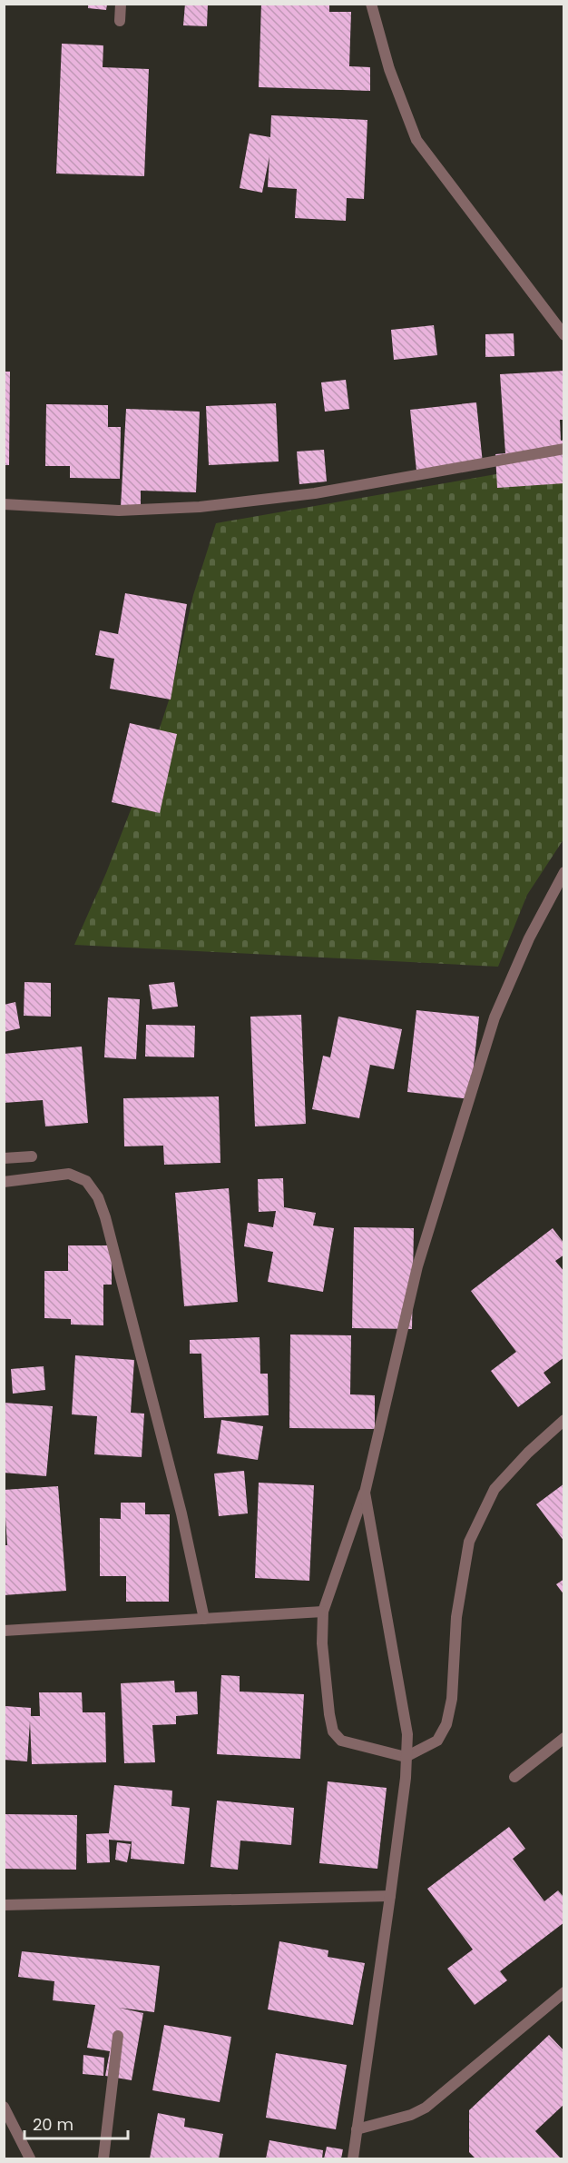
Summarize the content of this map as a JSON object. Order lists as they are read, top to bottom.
{
  "scale_bar": "20 m"
}
